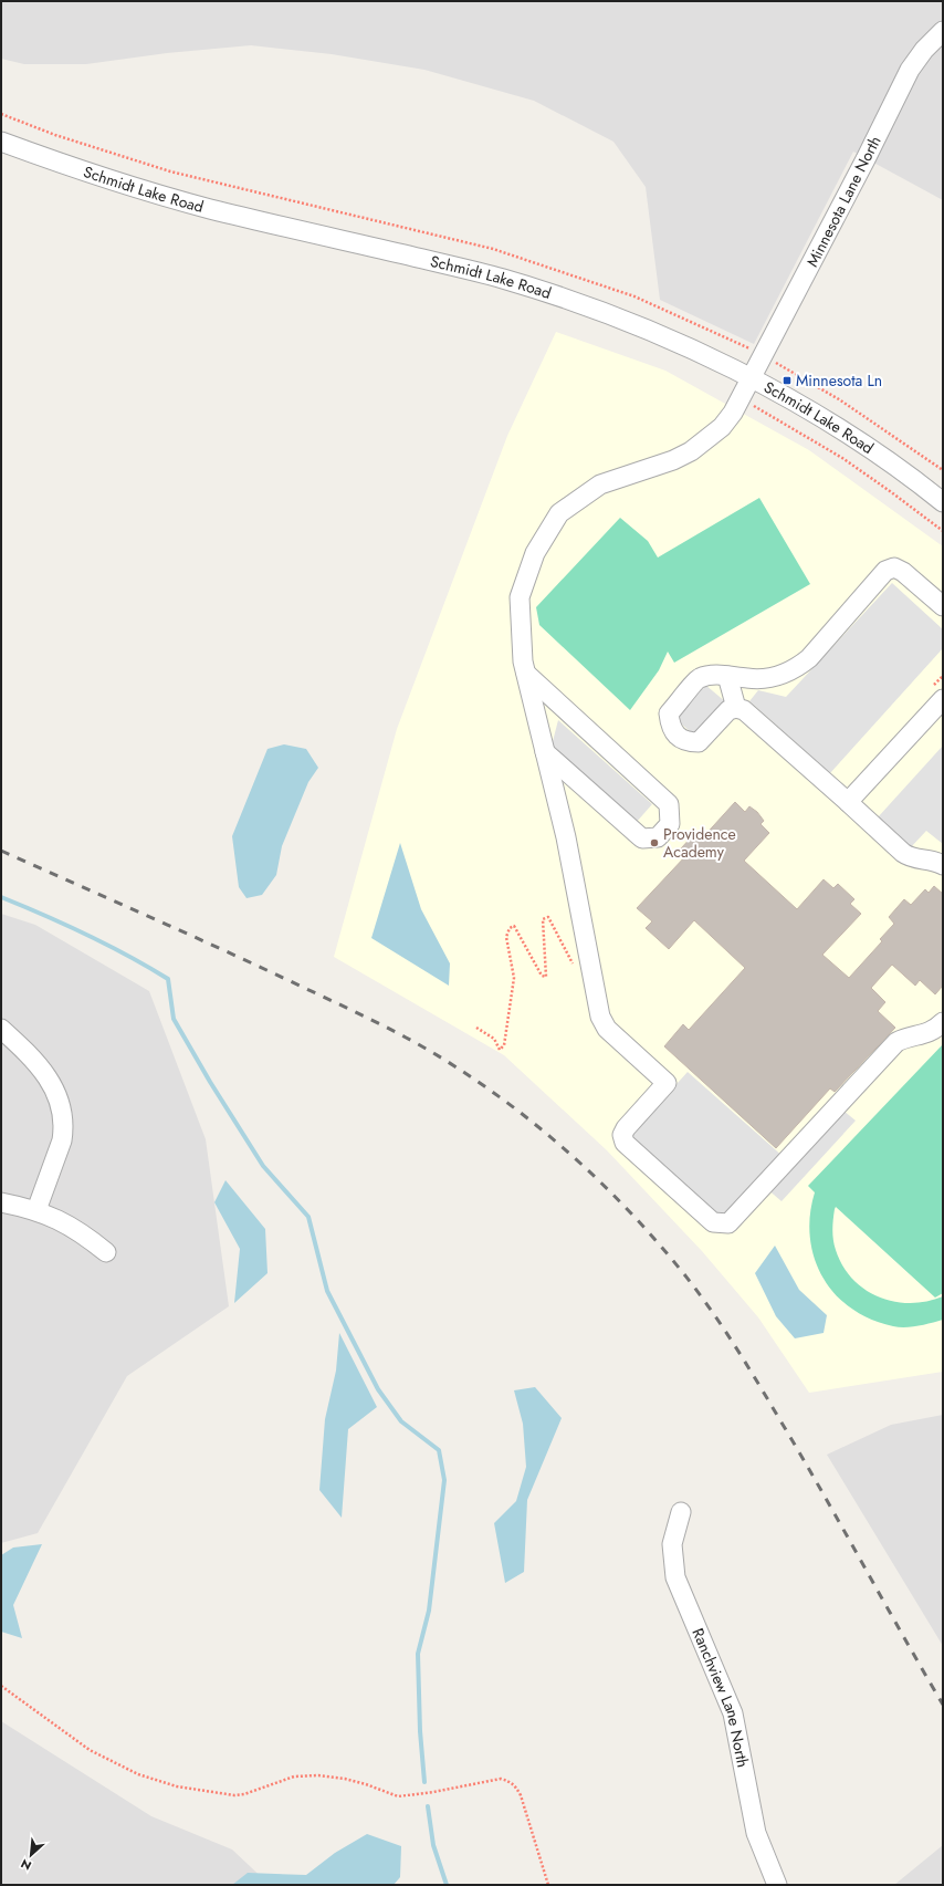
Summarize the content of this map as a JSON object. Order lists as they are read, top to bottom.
{
  "streets": {
    "street": ["Schmidt Lake Road", "Minnesota Lane North", "Ranchview Lane North"]
  },
  "crossings": [
    ["Schmidt Lake Road", "Minnesota Lane North"]
  ],
  "places": {
    "transit": ["Minnesota Ln"],
    "other": ["Providence Academy"]
  },
  "north": "bottom left"
}
